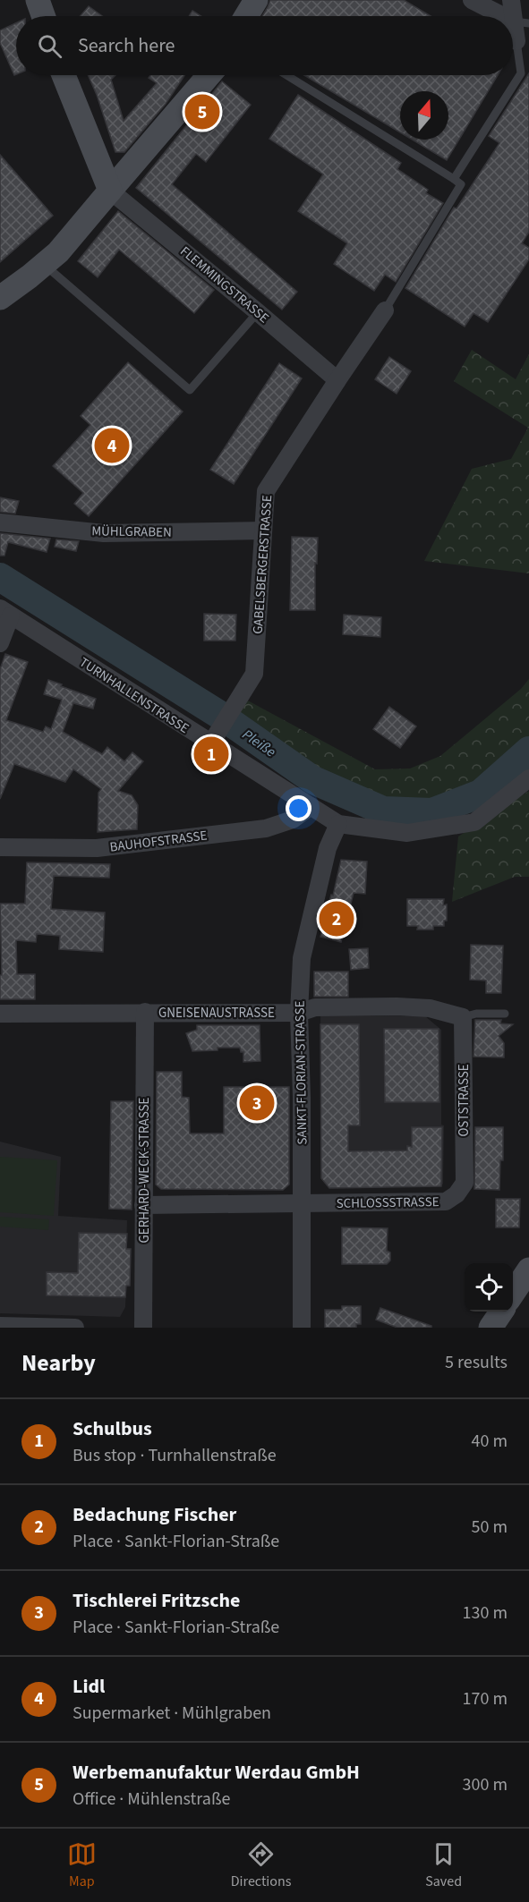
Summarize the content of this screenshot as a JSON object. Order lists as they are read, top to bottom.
{
  "streets": {
    "street": [
      "FLEMMINGSTRASSE",
      "MÜHLGRABEN",
      "GABELSBERGERSTRASSE",
      "TURNHALLENSTRASSE",
      "BAUHOFSTRASSE",
      "GNEISENAUSTRASSE",
      "SANKT-FLORIAN-STRASSE",
      "OSTSTRASSE",
      "GERHARD-WECK-STRASSE",
      "SCHLOSSSTRASSE"
    ]
  },
  "crossings": [
    ["FLEMMINGSTRASSE", "GABELSBERGERSTRASSE"],
    ["MÜHLGRABEN", "GABELSBERGERSTRASSE"],
    ["GABELSBERGERSTRASSE", "TURNHALLENSTRASSE"],
    ["TURNHALLENSTRASSE", "BAUHOFSTRASSE"],
    ["TURNHALLENSTRASSE", "SANKT-FLORIAN-STRASSE"],
    ["GNEISENAUSTRASSE", "SANKT-FLORIAN-STRASSE"],
    ["GNEISENAUSTRASSE", "OSTSTRASSE"],
    ["GNEISENAUSTRASSE", "GERHARD-WECK-STRASSE"],
    ["SANKT-FLORIAN-STRASSE", "SCHLOSSSTRASSE"],
    ["OSTSTRASSE", "SCHLOSSSTRASSE"],
    ["GERHARD-WECK-STRASSE", "SCHLOSSSTRASSE"]
  ],
  "water": ["Pleiße"],
  "north": "top",
  "page": {
    "search": "Search here",
    "pins": [
      "5",
      "4",
      "1",
      "2",
      "3"
    ],
    "heading": ["Nearby", "5 results"],
    "list": [
      {
        "mark": "1",
        "name": "Schulbus",
        "note": "Bus stop · Turnhallenstraße",
        "value": "40 m"
      },
      {
        "mark": "2",
        "name": "Bedachung Fischer",
        "note": "Place · Sankt-Florian-Straße",
        "value": "50 m"
      },
      {
        "mark": "3",
        "name": "Tischlerei Fritzsche",
        "note": "Place · Sankt-Florian-Straße",
        "value": "130 m"
      },
      {
        "mark": "4",
        "name": "Lidl",
        "note": "Supermarket · Mühlgraben",
        "value": "170 m"
      },
      {
        "mark": "5",
        "name": "Werbemanufaktur Werdau GmbH",
        "note": "Office · Mühlenstraße",
        "value": "300 m"
      }
    ],
    "nav": ["Map", "Directions", "Saved"]
  }
}
